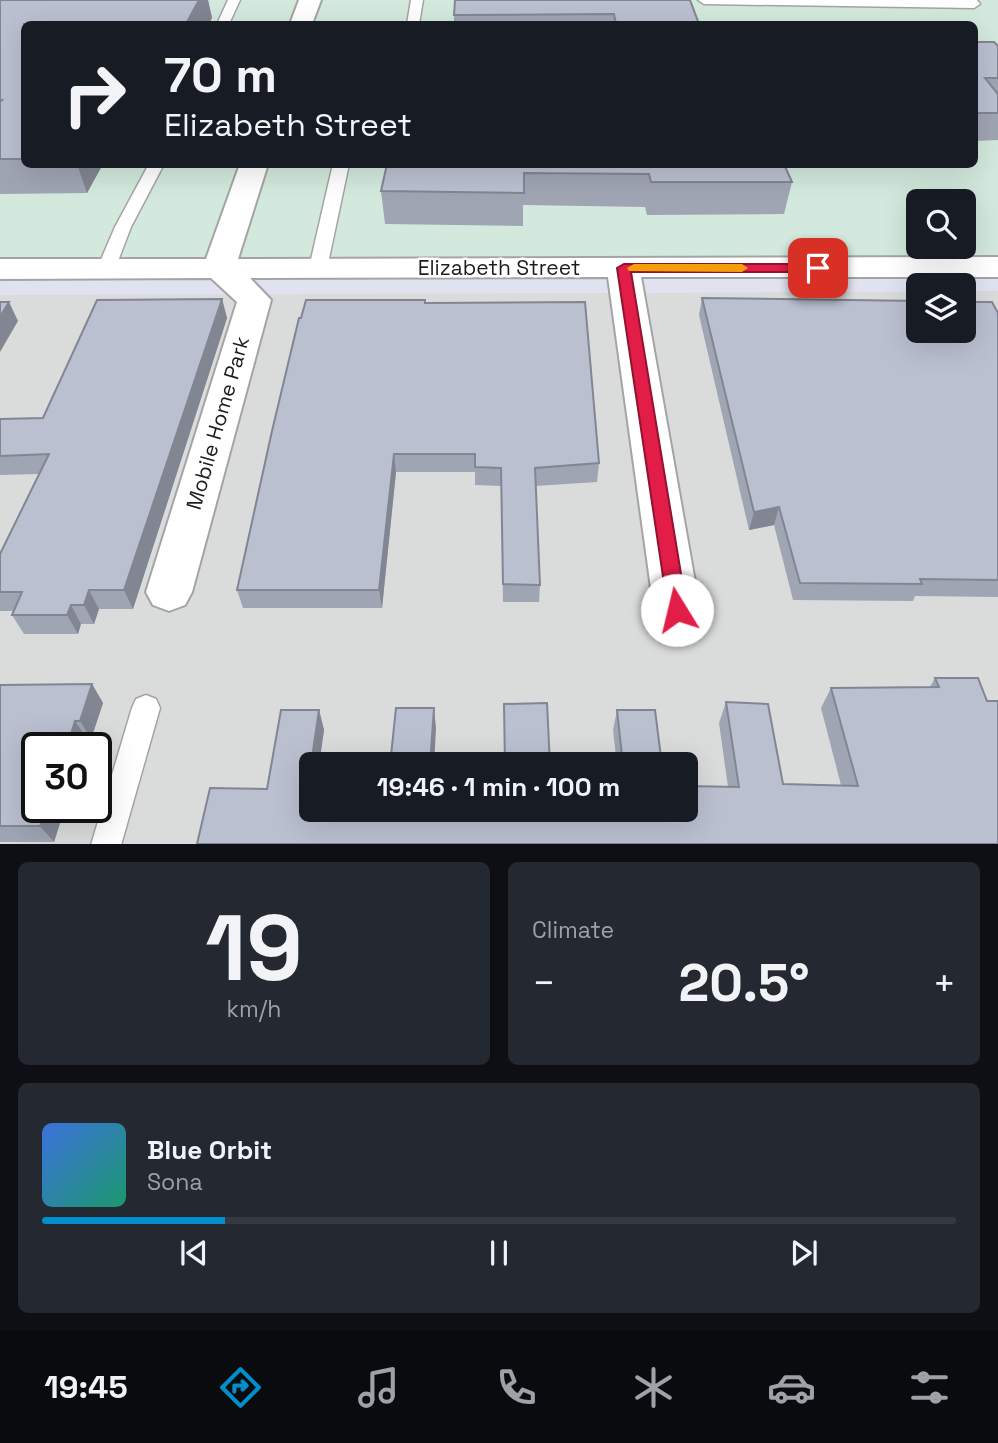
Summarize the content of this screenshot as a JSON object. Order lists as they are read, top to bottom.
{
  "streets": {
    "street": ["Elizabeth Street", "Mobile Home Park"]
  },
  "crossings": [
    ["Elizabeth Street", "Mobile Home Park"]
  ],
  "page": {
    "turn": ["70 m", "Elizabeth Street"],
    "limit": "30",
    "trip": "19:46 · 1 min · 100 m",
    "tile": [
      ["19", "km/h"],
      "Climate"
    ],
    "heat": ["−", "20.5°", "+"],
    "song": ["Blue Orbit", "Sona"],
    "tabs": "19:45"
  }
}
